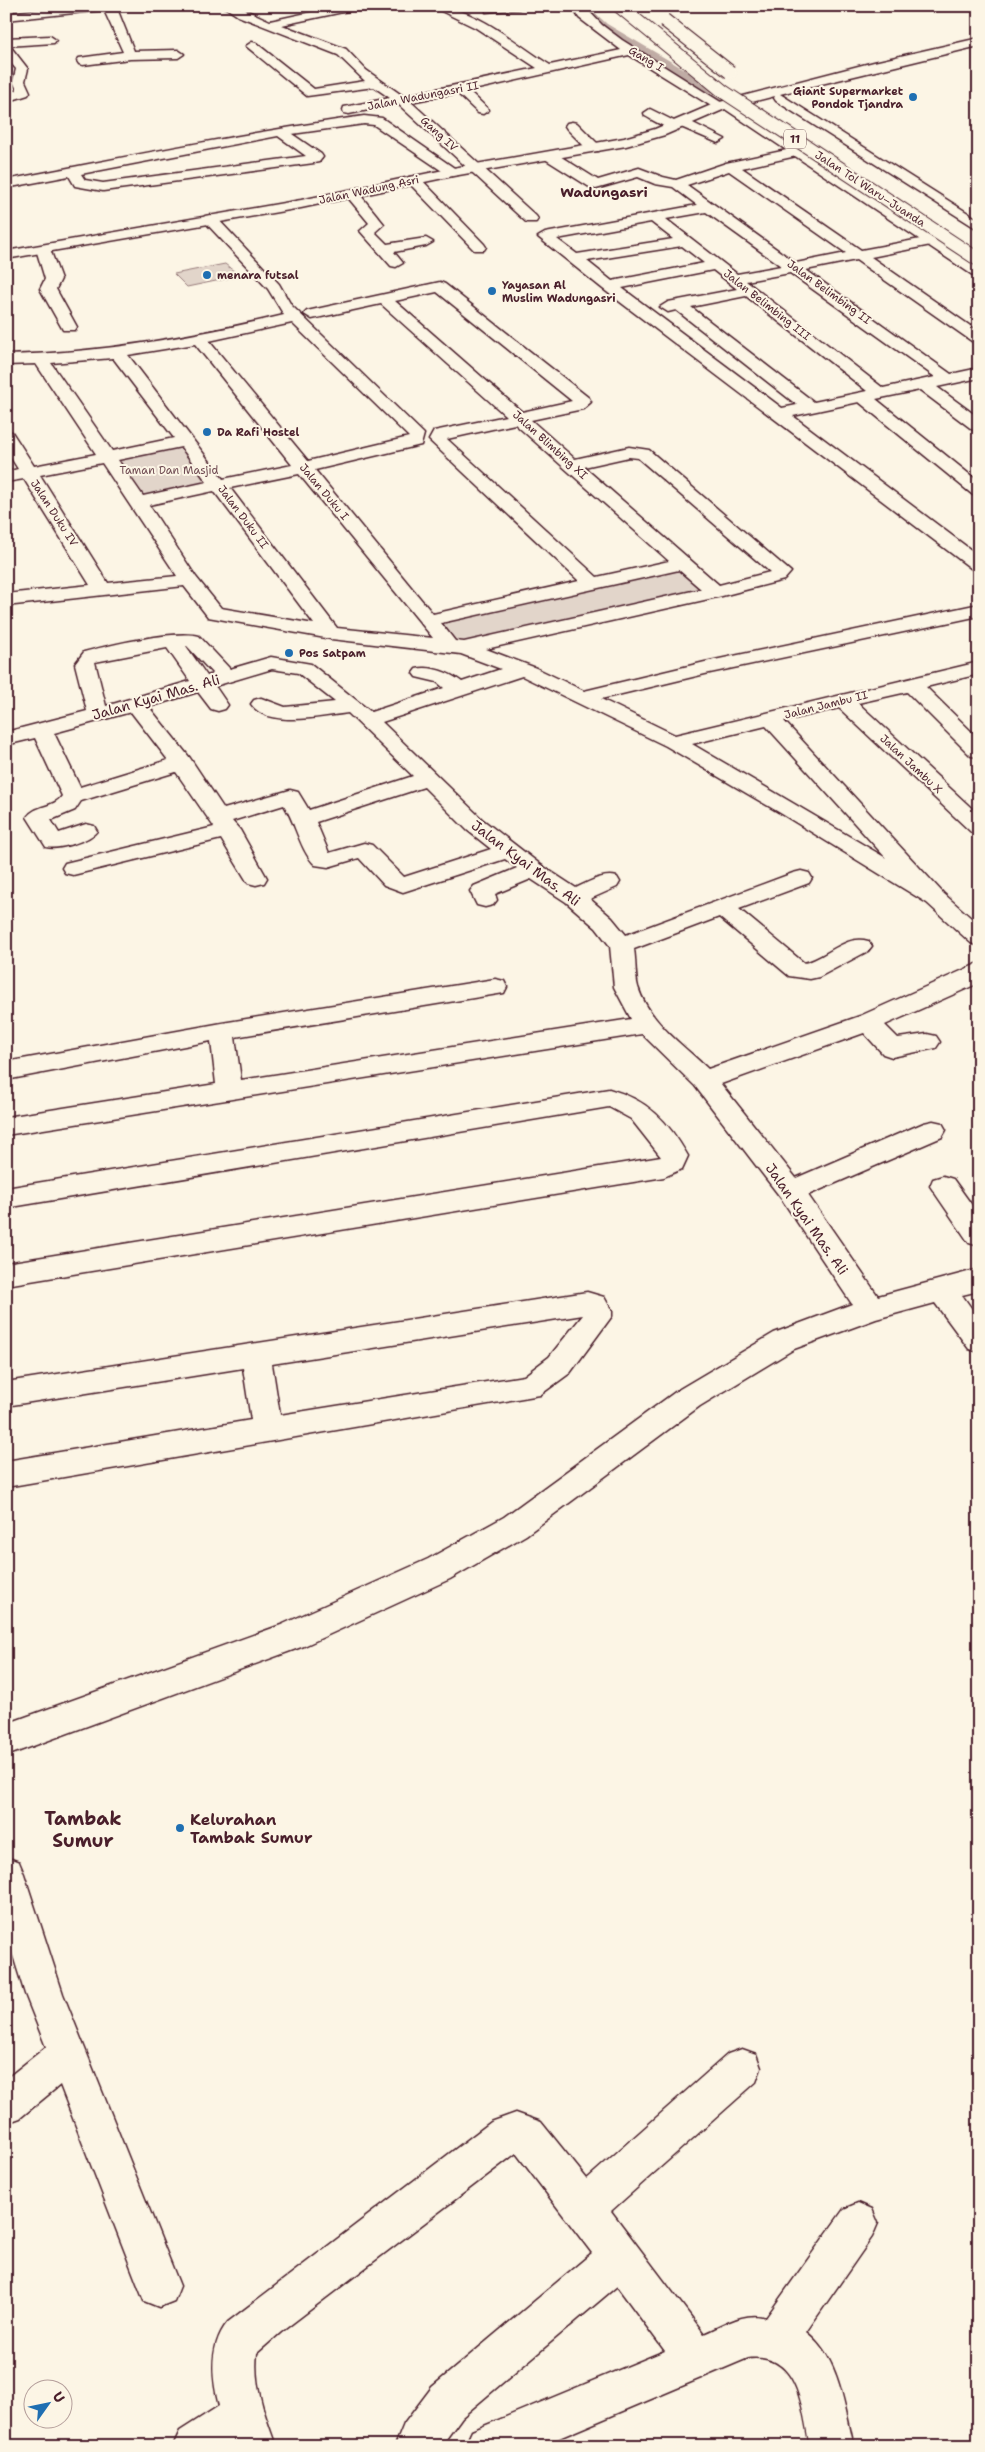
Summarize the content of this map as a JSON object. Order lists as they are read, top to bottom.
{
  "streets": {
    "main road": [
      "Gang I",
      "Jalan Wadungasri II",
      "Gang IV",
      "11",
      "Jalan Tol Waru–Juanda",
      "Jalan Wadung Asri",
      "Jalan Belimbing II",
      "Jalan Belimbing III",
      "Jalan Blimbing XI",
      "Jalan Duku I",
      "Jalan Duku IV",
      "Jalan Duku II",
      "Jalan Kyai Mas. Ali",
      "Jalan Jambu II",
      "Jalan Jambu X"
    ]
  },
  "crossings": [
    ["Gang I", "Jalan Wadungasri II"],
    ["Gang I", "Jalan Wadung Asri"],
    ["Jalan Wadungasri II", "Gang IV"],
    ["Gang IV", "Jalan Wadung Asri"],
    ["Jalan Jambu II", "Jalan Jambu X"]
  ],
  "districts": ["Wadungasri", "Tambak Sumur"],
  "parks": ["Taman Dan Masjid"],
  "places": [
    "Giant Supermarket Pondok Tjandra",
    "menara futsal",
    "Yayasan Al Muslim Wadungasri",
    "Da Rafi Hostel",
    "Pos Satpam",
    "Kelurahan Tambak Sumur"
  ],
  "north": "top right"
}
